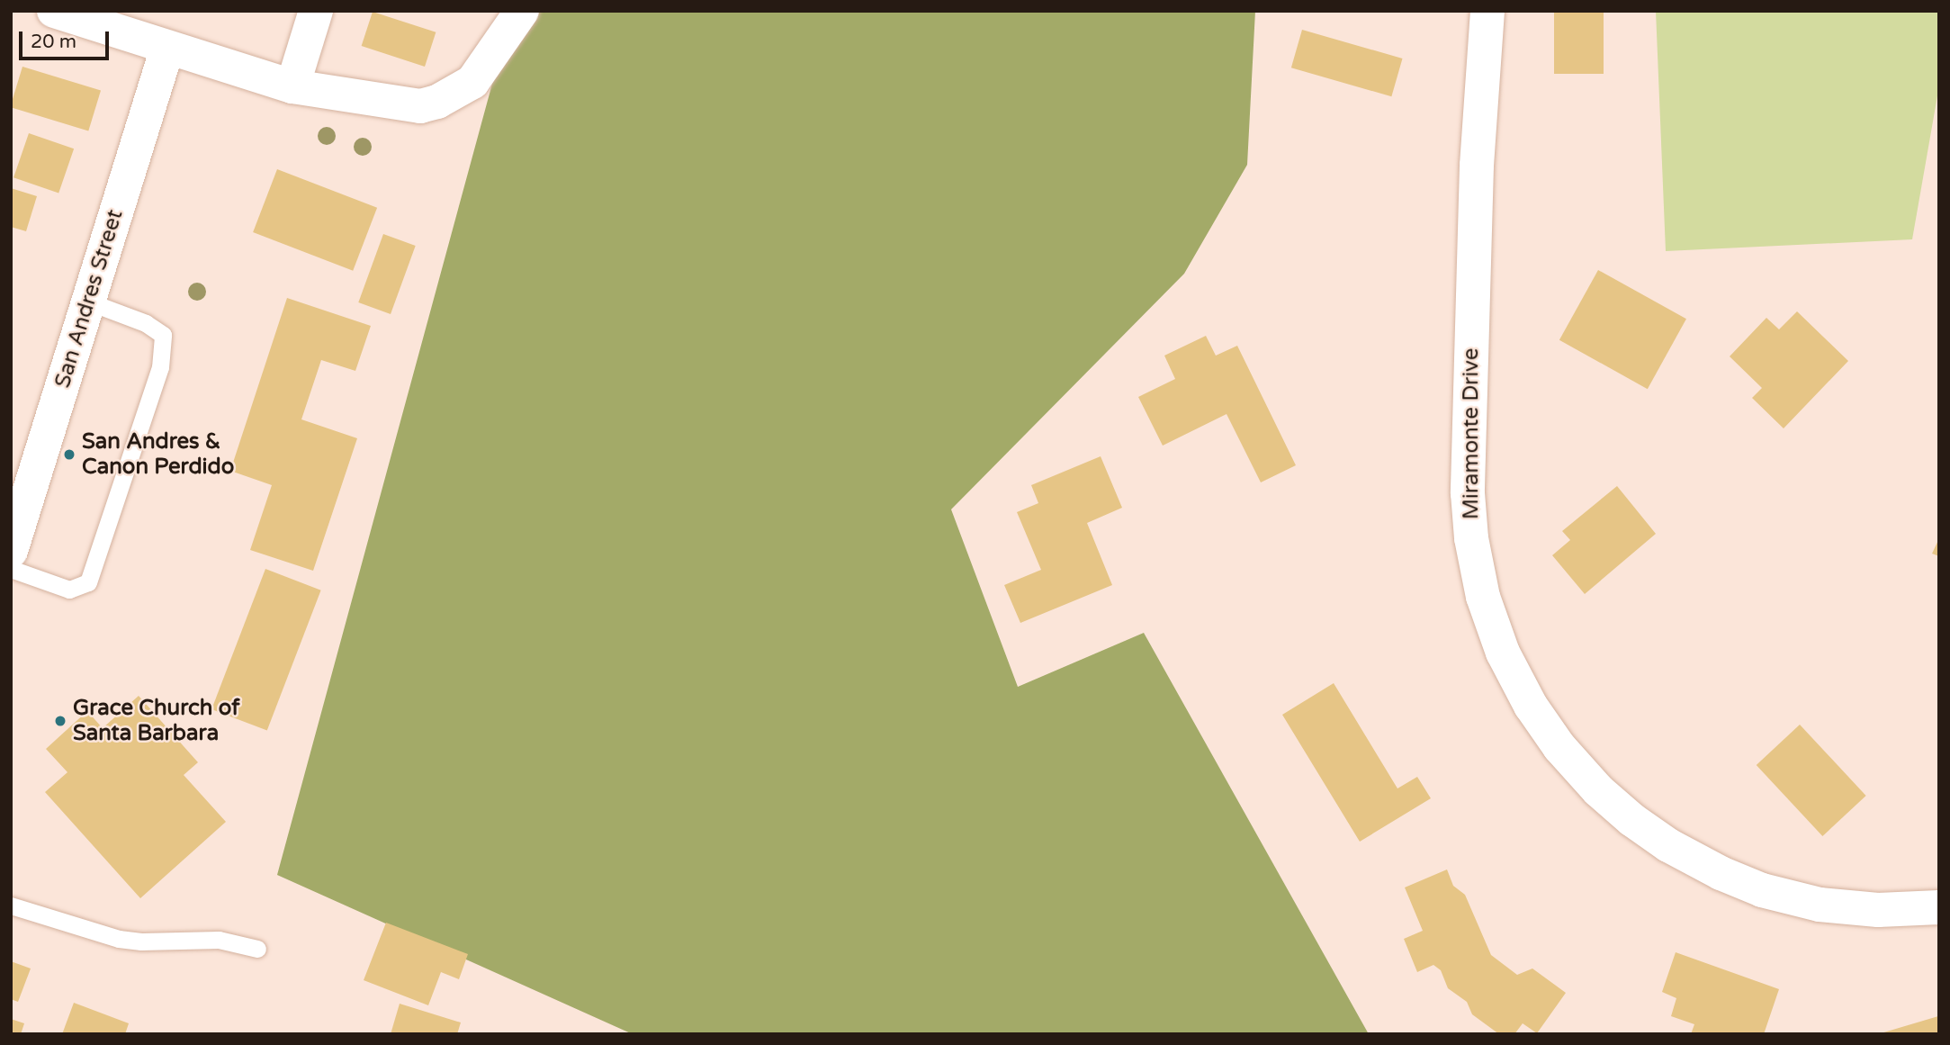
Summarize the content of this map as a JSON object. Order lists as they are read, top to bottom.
{
  "streets": {
    "street": ["San Andres Street", "Miramonte Drive"]
  },
  "places": ["San Andres & Canon Perdido", "Grace Church of Santa Barbara"],
  "scale_bar": "20 m"
}
